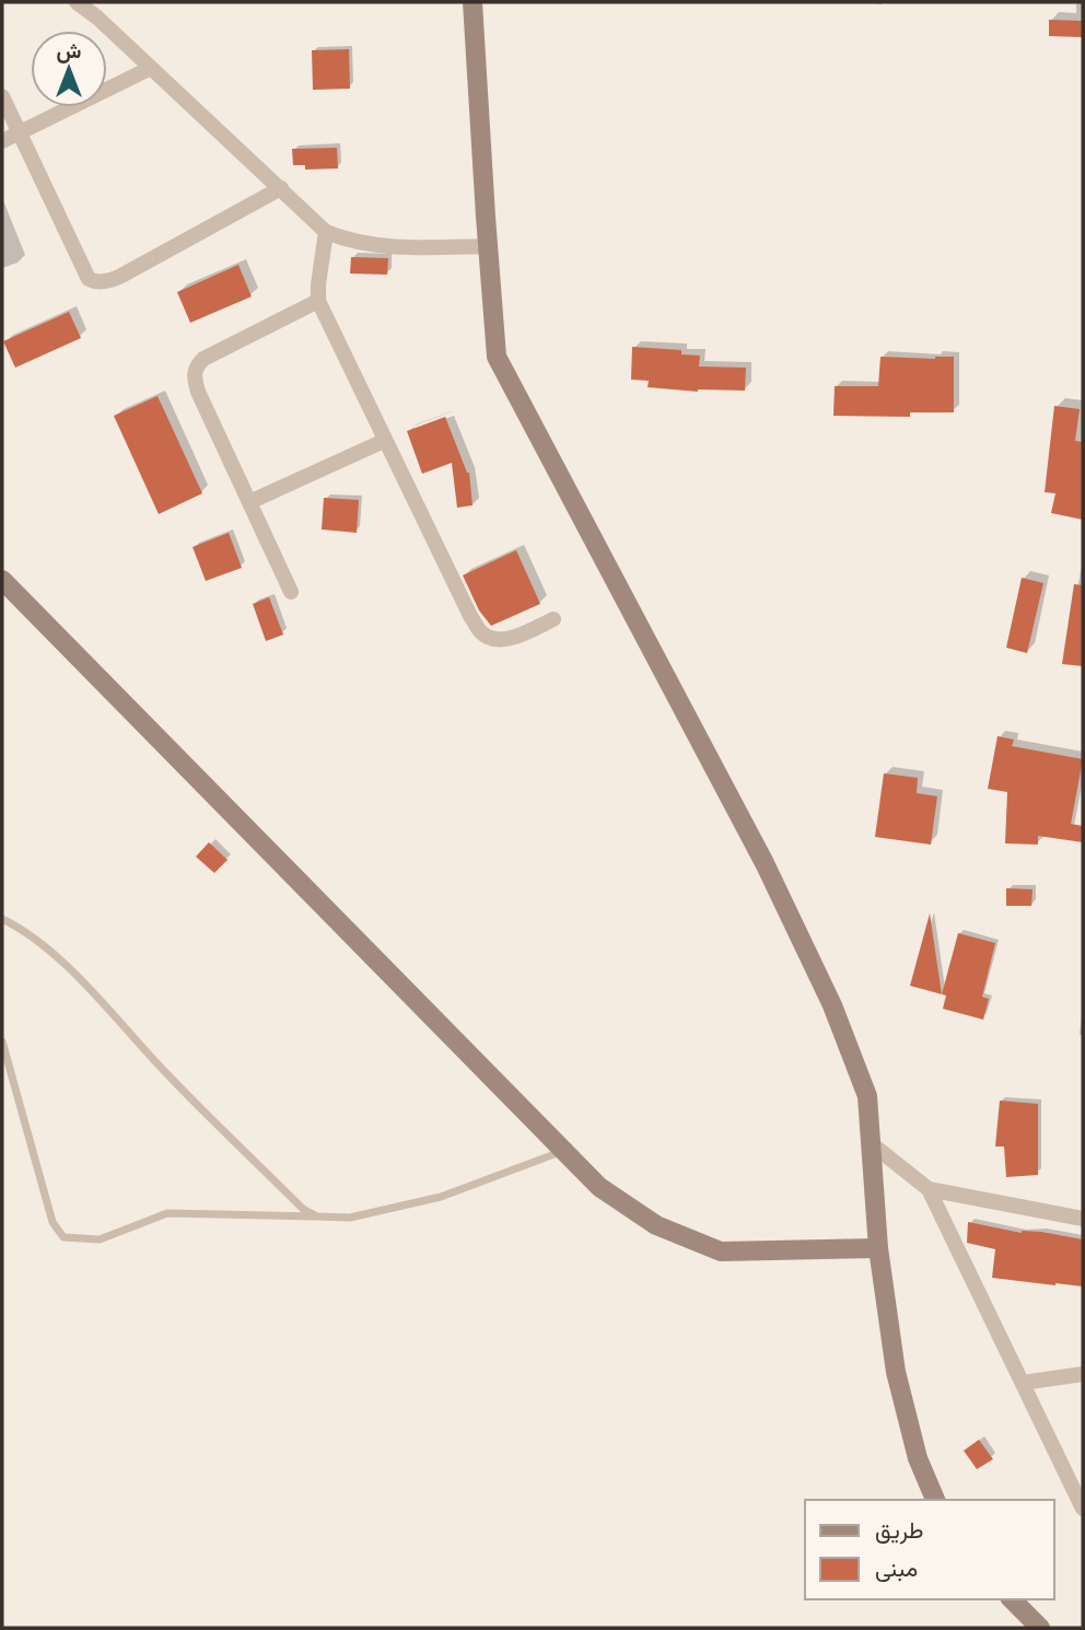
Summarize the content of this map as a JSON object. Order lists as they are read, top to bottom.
{
  "legend": ["طريق", "مبنى"],
  "north": "top"
}
